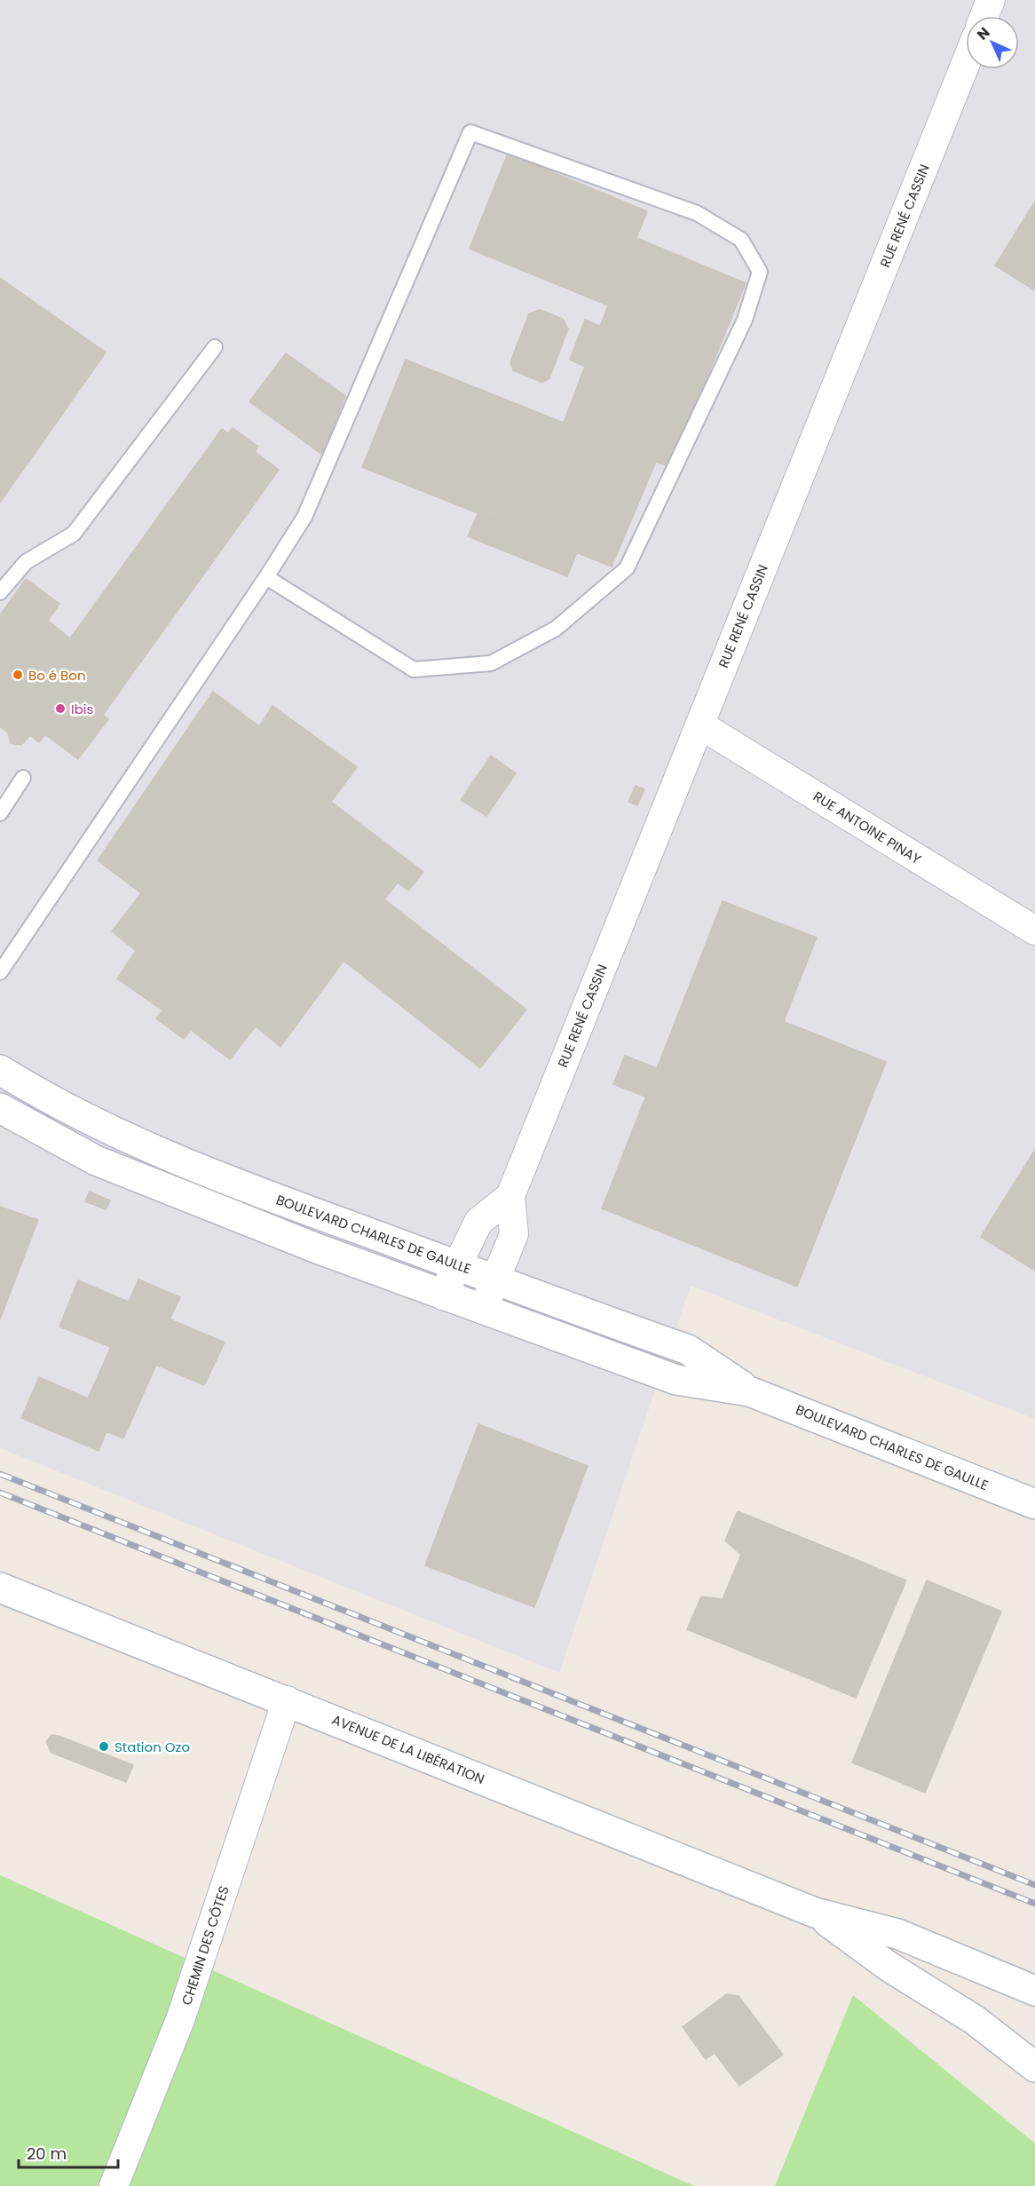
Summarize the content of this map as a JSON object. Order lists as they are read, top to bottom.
{
  "streets": {
    "street": [
      "RUE RENÉ CASSIN",
      "RUE ANTOINE PINAY",
      "BOULEVARD CHARLES DE GAULLE",
      "AVENUE DE LA LIBÉRATION",
      "CHEMIN DES CÔTES"
    ]
  },
  "crossings": [
    ["RUE RENÉ CASSIN", "RUE ANTOINE PINAY"],
    ["RUE RENÉ CASSIN", "BOULEVARD CHARLES DE GAULLE"],
    ["AVENUE DE LA LIBÉRATION", "CHEMIN DES CÔTES"]
  ],
  "places": ["Bo é Bon", "Ibis", "Station Ozo"],
  "scale_bar": "20 m",
  "north": "top left"
}
